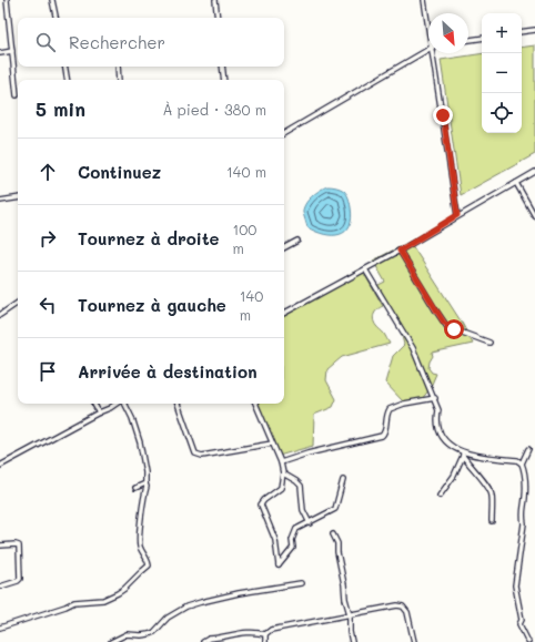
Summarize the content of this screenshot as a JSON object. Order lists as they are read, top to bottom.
{
  "north": "bottom right",
  "page": {
    "map_buttons": ["+", "−"],
    "search": "Rechercher",
    "heading": ["5 min", "À pied · 380 m"],
    "list": [
      ["Continuez", "140 m"],
      ["Tournez à droite", "100 m"],
      ["Tournez à gauche", "140 m"],
      "Arrivée à destination"
    ]
  }
}
